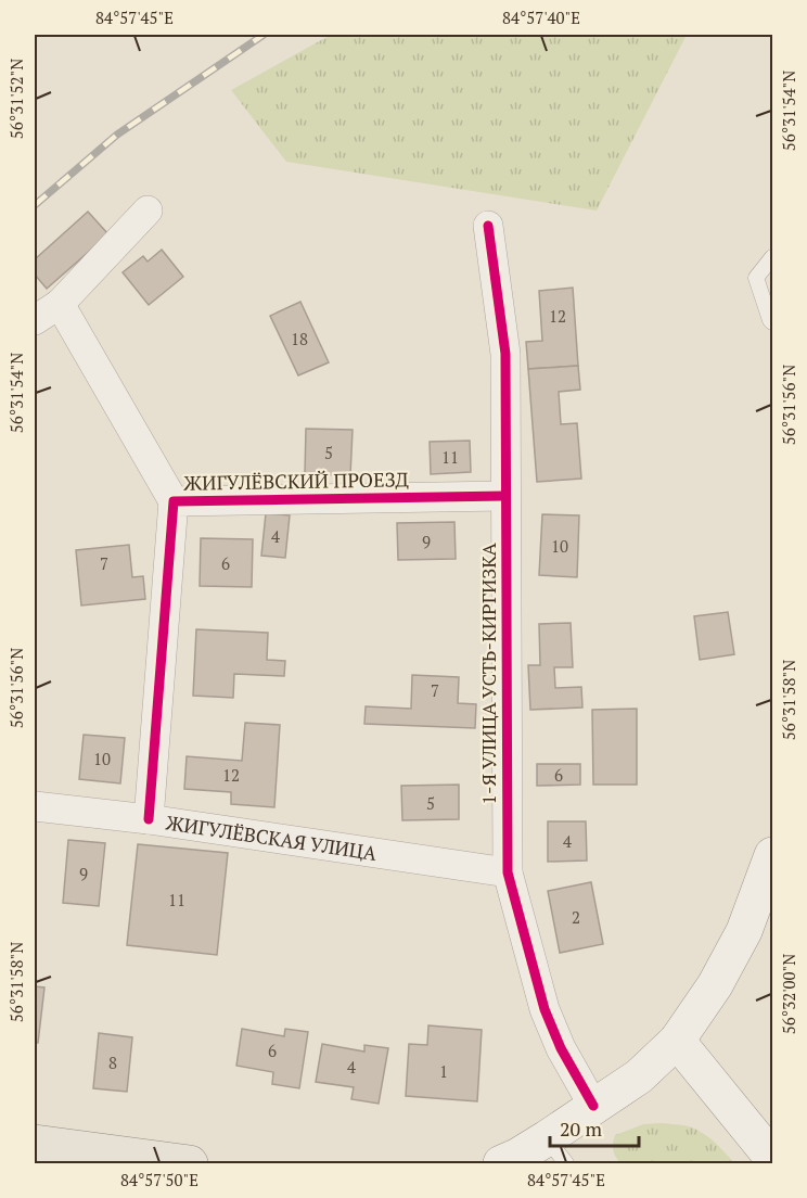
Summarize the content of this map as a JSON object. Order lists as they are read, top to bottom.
{
  "streets": {
    "street": ["ЖИГУЛЁВСКИЙ ПРОЕЗД", "1-Я УЛИЦА УСТЬ-КИРГИЗКА", "ЖИГУЛЁВСКАЯ УЛИЦА"]
  },
  "crossings": [
    ["ЖИГУЛЁВСКИЙ ПРОЕЗД", "1-Я УЛИЦА УСТЬ-КИРГИЗКА"],
    ["ЖИГУЛЁВСКИЙ ПРОЕЗД", "ЖИГУЛЁВСКАЯ УЛИЦА"],
    ["1-Я УЛИЦА УСТЬ-КИРГИЗКА", "ЖИГУЛЁВСКАЯ УЛИЦА"]
  ],
  "house_numbers": [
    "12",
    "18",
    "5",
    "11",
    "4",
    "9",
    "10",
    "7",
    "6",
    "7",
    "10",
    "12",
    "6",
    "5",
    "4",
    "9",
    "11",
    "2",
    "6",
    "8",
    "4",
    "1"
  ],
  "scale_bar": "20 m",
  "coordinates": [
    "84°57'45\"E",
    "84°57'40\"E",
    "56°31'52\"N",
    "56°31'54\"N",
    "56°31'56\"N",
    "56°31'58\"N",
    "56°32'00\"N",
    "84°57'50\"E"
  ]
}
